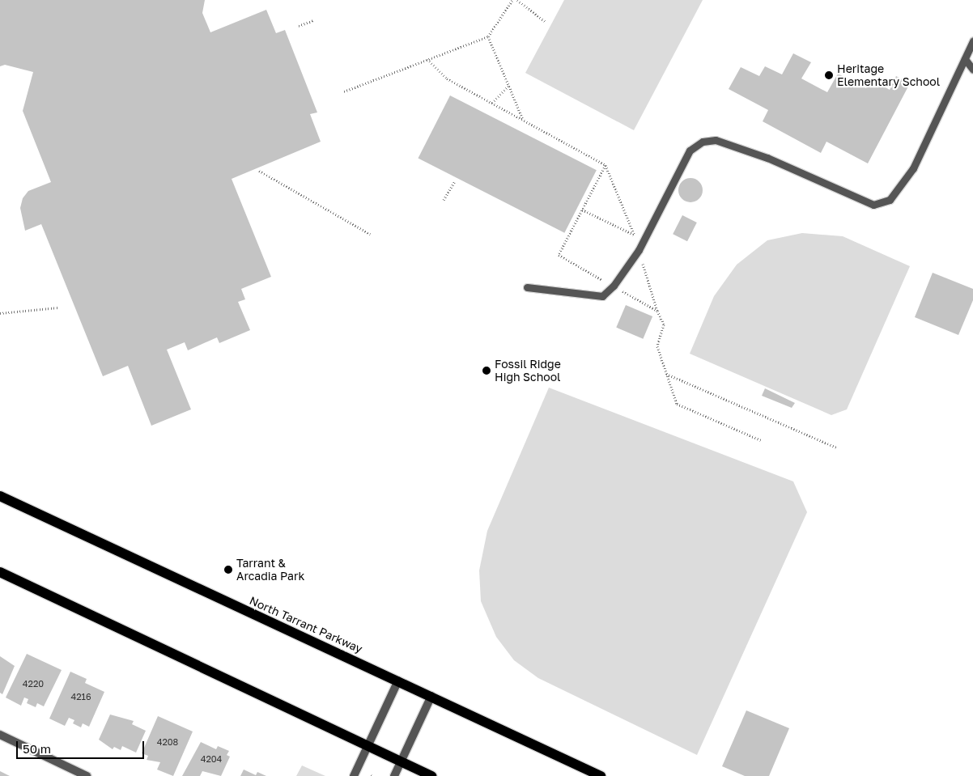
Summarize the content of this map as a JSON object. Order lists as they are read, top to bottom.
{
  "streets": {
    "main road": ["North Tarrant Parkway"]
  },
  "places": ["Heritage Elementary School", "Fossil Ridge High School", "Tarrant & Arcadia Park"],
  "house_numbers": [
    "4220",
    "4216",
    "4208",
    "4204"
  ],
  "scale_bar": "50 m"
}
